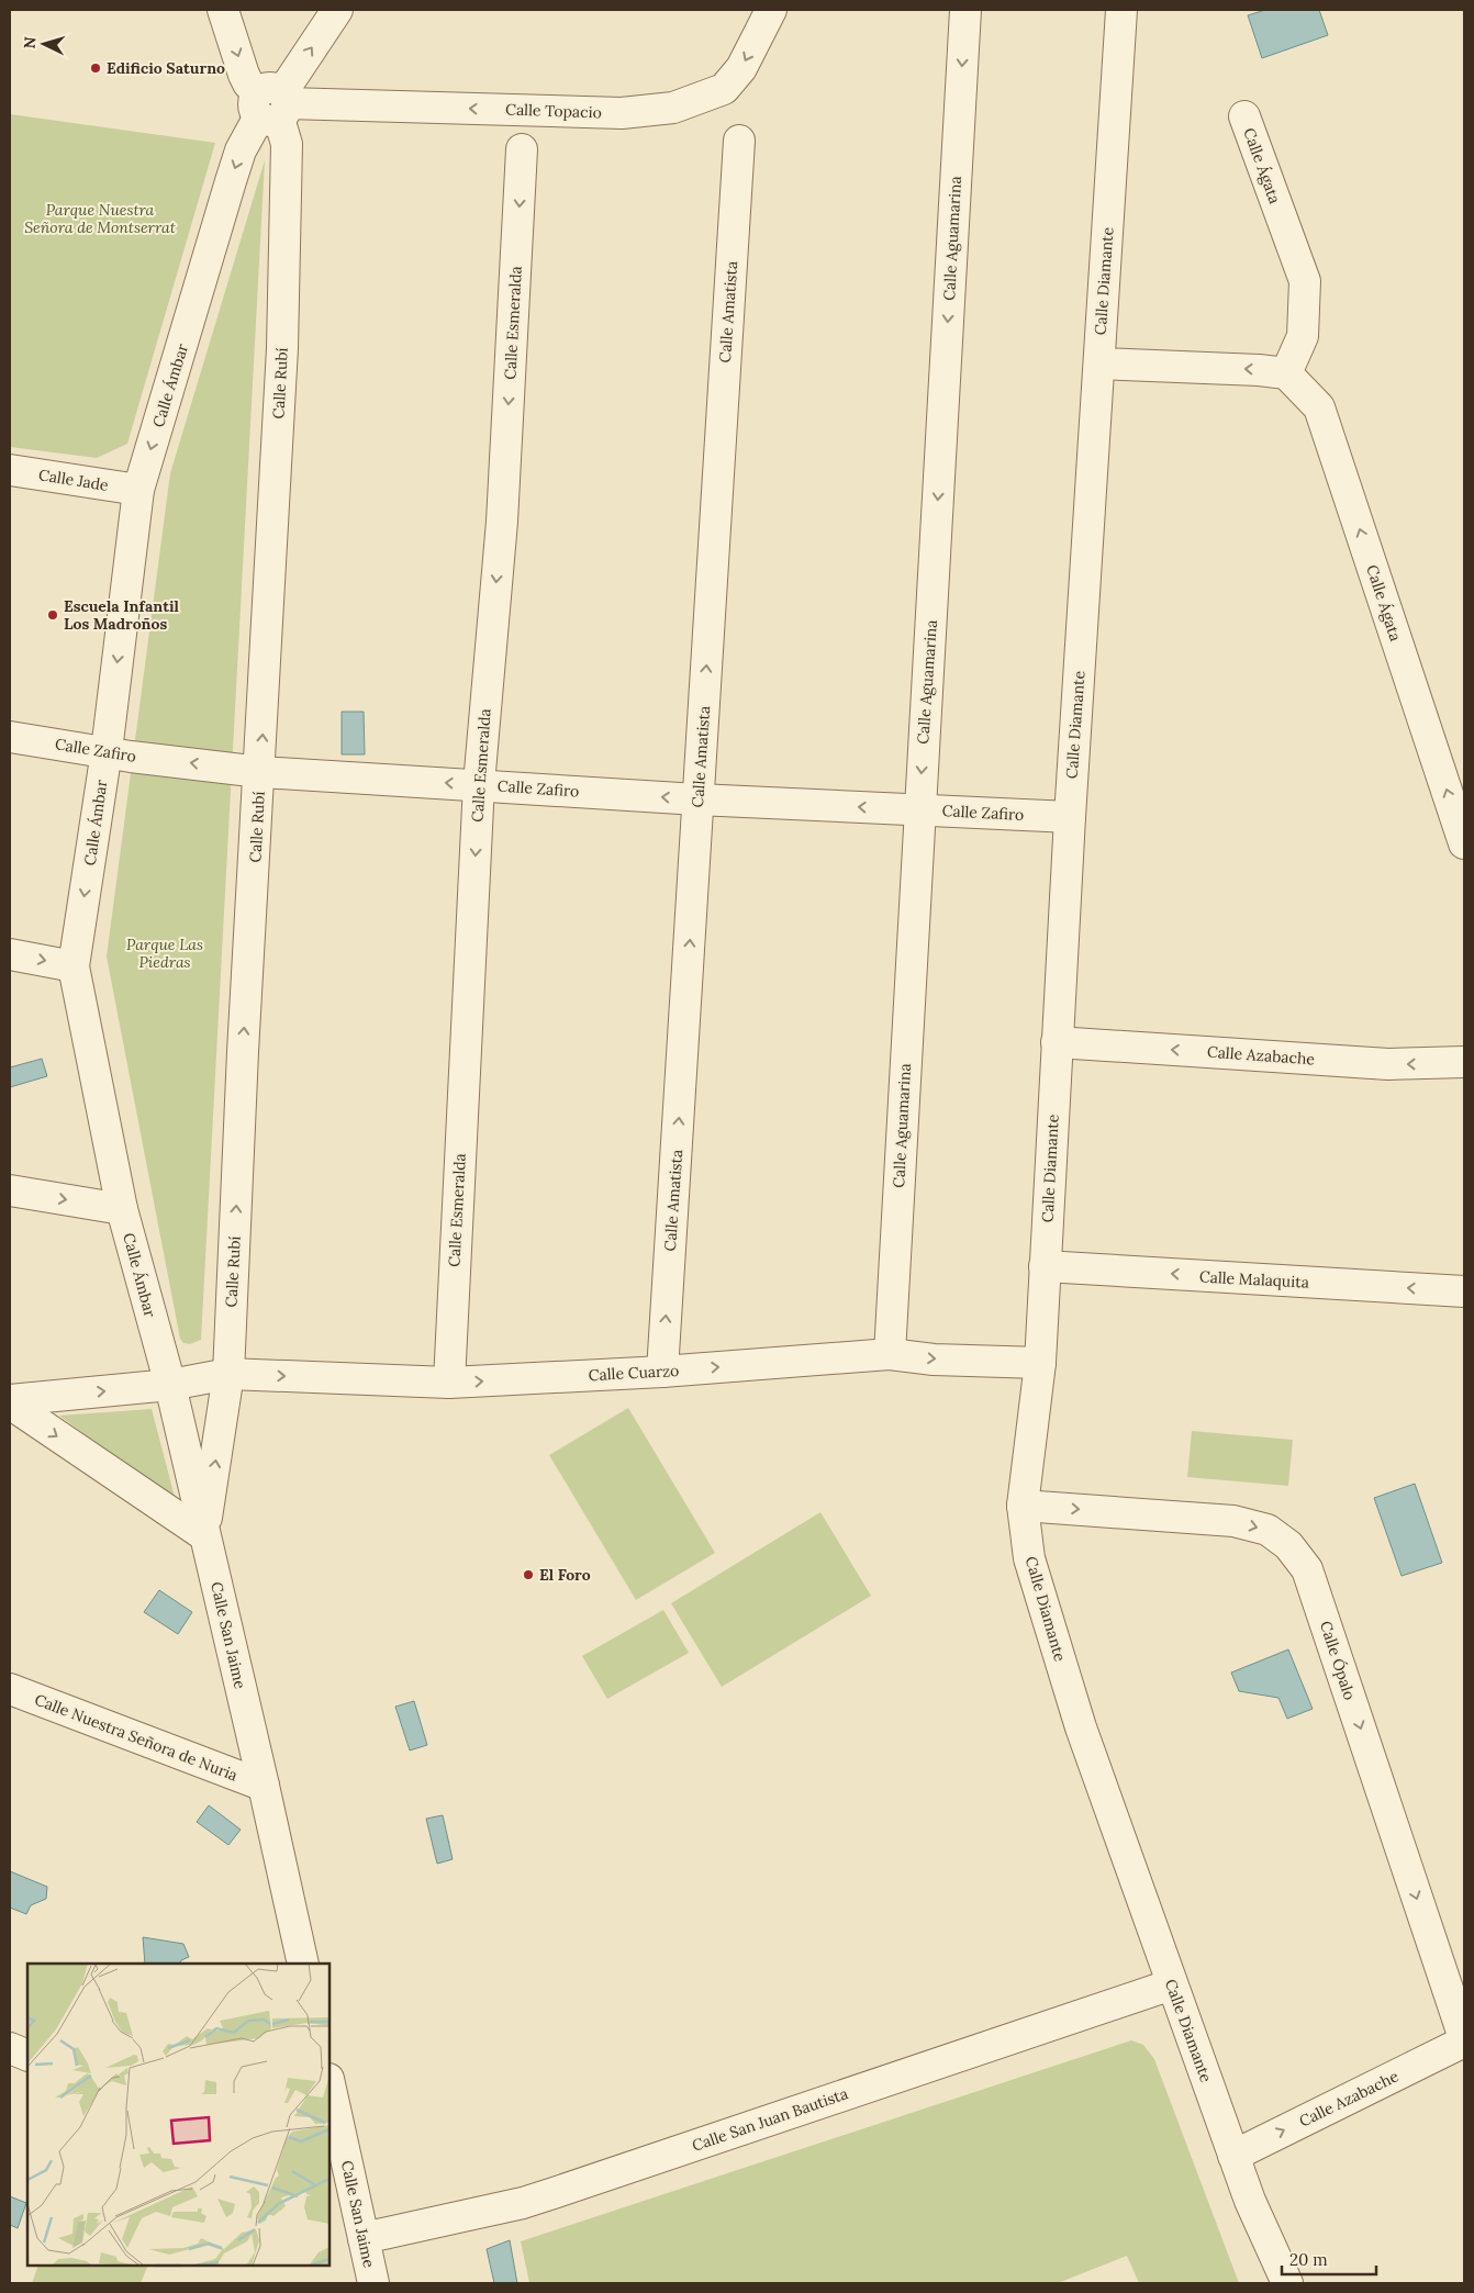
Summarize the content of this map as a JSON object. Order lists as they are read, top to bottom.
{
  "streets": {
    "street": [
      "Calle Topacio",
      "Calle Ágata",
      "Calle Aguamarina",
      "Calle Diamante",
      "Calle Amatista",
      "Calle Esmeralda",
      "Calle Rubí",
      "Calle Ámbar",
      "Calle Jade",
      "Calle Zafiro",
      "Calle Azabache",
      "Calle Malaquita",
      "Calle Cuarzo",
      "Calle San Jaime",
      "Calle Ópalo",
      "Calle Nuestra Señora de Nuria",
      "Calle San Juan Bautista"
    ]
  },
  "crossings": [
    ["Calle Topacio", "Calle Rubí"],
    ["Calle Topacio", "Calle Ámbar"],
    ["Calle Aguamarina", "Calle Zafiro"],
    ["Calle Aguamarina", "Calle Cuarzo"],
    ["Calle Diamante", "Calle Zafiro"],
    ["Calle Diamante", "Calle Azabache"],
    ["Calle Diamante", "Calle Malaquita"],
    ["Calle Diamante", "Calle Cuarzo"],
    ["Calle Diamante", "Calle Ópalo"],
    ["Calle Diamante", "Calle San Juan Bautista"],
    ["Calle Amatista", "Calle Zafiro"],
    ["Calle Amatista", "Calle Cuarzo"],
    ["Calle Esmeralda", "Calle Zafiro"],
    ["Calle Esmeralda", "Calle Cuarzo"],
    ["Calle Rubí", "Calle Ámbar"],
    ["Calle Rubí", "Calle Zafiro"],
    ["Calle Rubí", "Calle Cuarzo"],
    ["Calle Rubí", "Calle San Jaime"],
    ["Calle Ámbar", "Calle Jade"],
    ["Calle Ámbar", "Calle Zafiro"],
    ["Calle Ámbar", "Calle San Jaime"],
    ["Calle Azabache", "Calle Ópalo"],
    ["Calle San Jaime", "Calle Nuestra Señora de Nuria"],
    ["Calle San Jaime", "Calle San Juan Bautista"]
  ],
  "one_way": [
    "Calle Topacio",
    "Calle Ágata",
    "Calle Aguamarina",
    "Calle Amatista",
    "Calle Esmeralda",
    "Calle Rubí",
    "Calle Zafiro",
    "Calle Malaquita",
    "Calle Cuarzo",
    "Calle Ópalo"
  ],
  "parks": ["Parque Nuestra Señora de Montserrat", "Parque Las Piedras"],
  "places": ["Edificio Saturno", "Escuela Infantil Los Madroños", "El Foro"],
  "scale_bar": "20 m",
  "north": "left"
}
